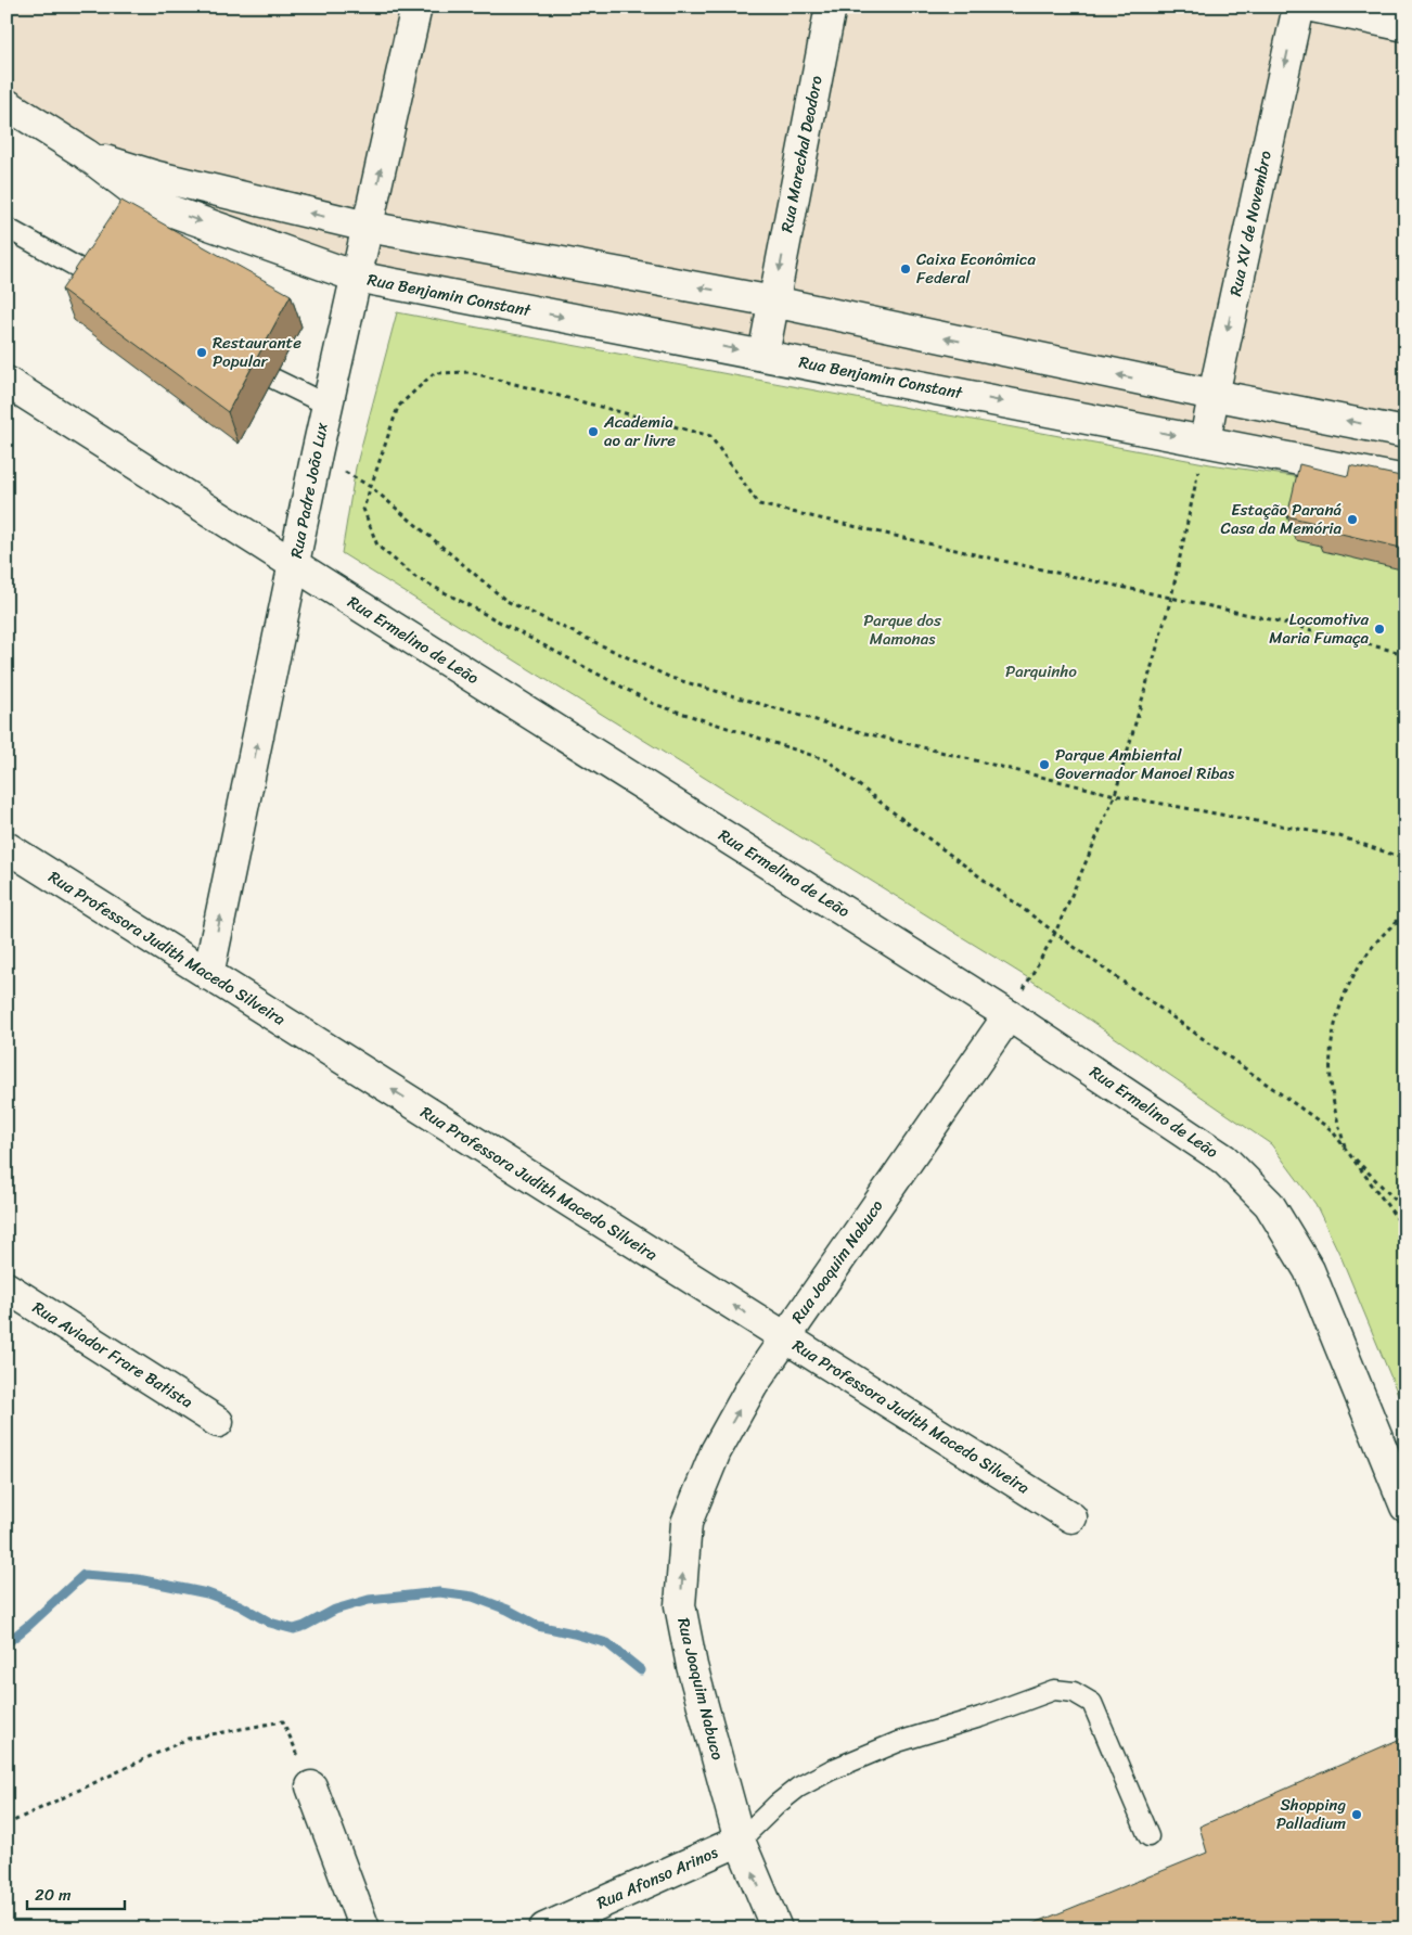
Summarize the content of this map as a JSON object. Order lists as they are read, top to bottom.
{
  "streets": {
    "street": [
      "Rua Marechal Deodoro",
      "Rua XV de Novembro",
      "Rua Benjamin Constant",
      "Rua Padre João Lux",
      "Rua Ermelino de Leão",
      "Rua Professora Judith Macedo Silveira",
      "Rua Joaquim Nabuco",
      "Rua Aviador Frare Batista",
      "Rua Afonso Arinos"
    ]
  },
  "crossings": [
    ["Rua Marechal Deodoro", "Rua Benjamin Constant"],
    ["Rua XV de Novembro", "Rua Benjamin Constant"],
    ["Rua Benjamin Constant", "Rua Padre João Lux"],
    ["Rua Padre João Lux", "Rua Ermelino de Leão"],
    ["Rua Padre João Lux", "Rua Professora Judith Macedo Silveira"],
    ["Rua Ermelino de Leão", "Rua Joaquim Nabuco"],
    ["Rua Professora Judith Macedo Silveira", "Rua Joaquim Nabuco"],
    ["Rua Joaquim Nabuco", "Rua Afonso Arinos"]
  ],
  "one_way": [
    "Rua Marechal Deodoro",
    "Rua XV de Novembro",
    "Rua Padre João Lux",
    "Rua Professora Judith Macedo Silveira",
    "Rua Joaquim Nabuco"
  ],
  "parks": ["Parque dos Mamonas", "Parquinho"],
  "places": [
    "Caixa Econômica Federal",
    "Restaurante Popular",
    "Academia ao ar livre",
    "Estação Paraná Casa da Memória",
    "Locomotiva Maria Fumaça",
    "Parque Ambiental Governador Manoel Ribas",
    "Shopping Palladium"
  ],
  "scale_bar": "20 m"
}
